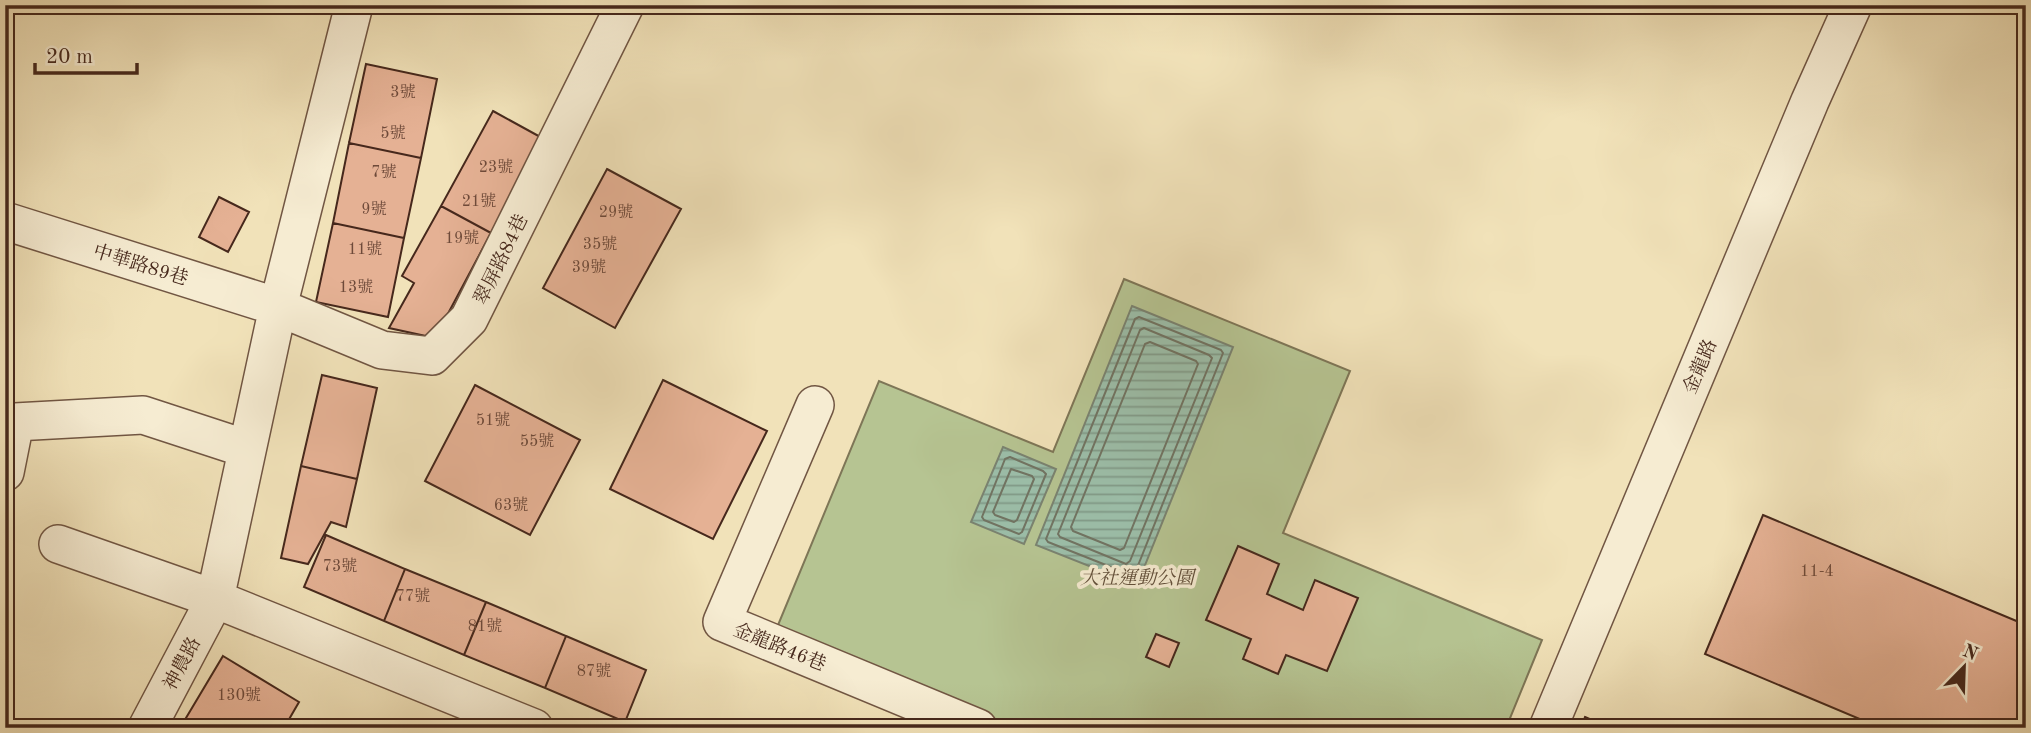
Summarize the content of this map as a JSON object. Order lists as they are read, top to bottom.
{
  "streets": {
    "street": [
      "翠屏路84巷",
      "中華路89巷",
      "金龍路",
      "金龍路46巷",
      "神農路"
    ]
  },
  "crossings": [
    ["翠屏路84巷", "中華路89巷"]
  ],
  "parks": ["大社運動公園"],
  "house_numbers": [
    "3號",
    "5號",
    "23號",
    "7號",
    "21號",
    "9號",
    "29號",
    "19號",
    "35號",
    "11號",
    "39號",
    "13號",
    "51號",
    "55號",
    "63號",
    "73號",
    "11-4",
    "77號",
    "81號",
    "87號",
    "130號"
  ],
  "scale_bar": "20 m",
  "north": "top right"
}
